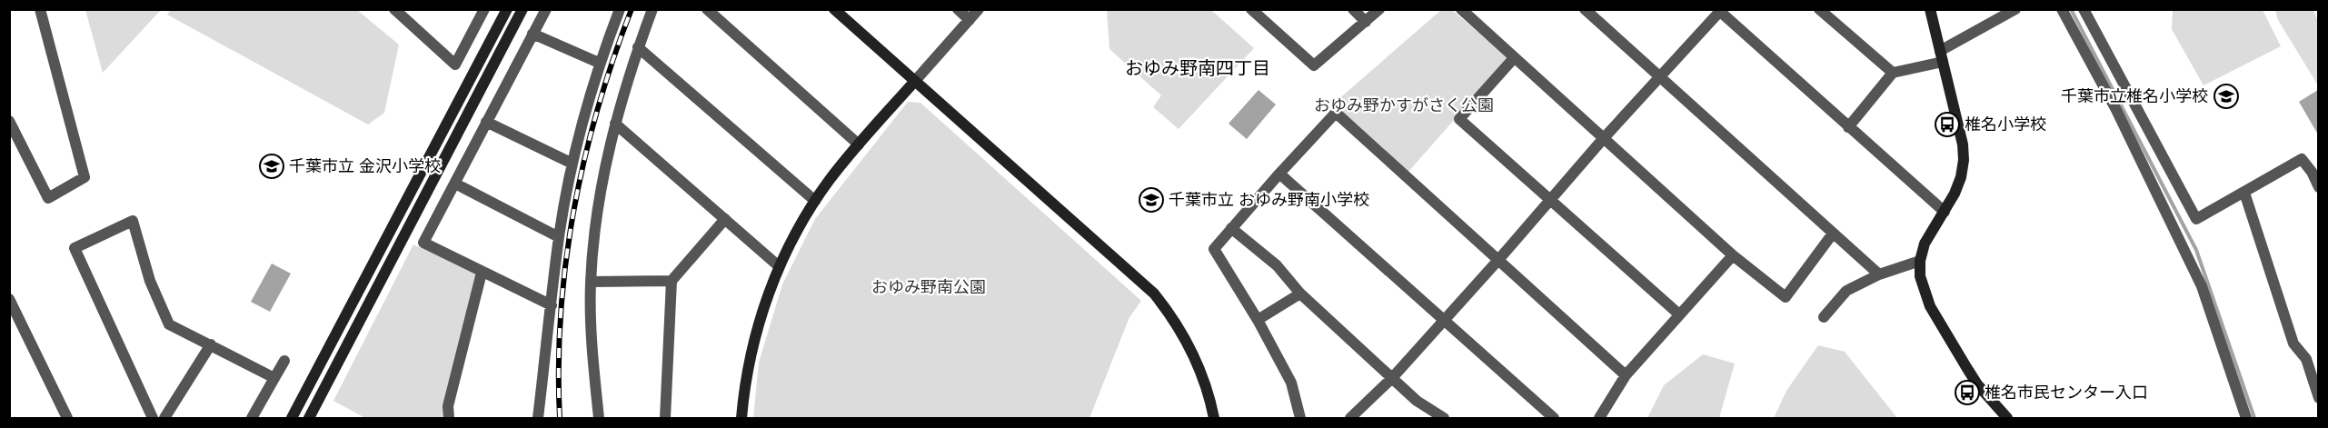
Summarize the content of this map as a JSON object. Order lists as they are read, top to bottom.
{
  "districts": ["おゆみ野南四丁目"],
  "parks": ["おゆみ野かすがさく公園", "おゆみ野南公園"],
  "places": {
    "school or university": ["千葉市立椎名小学校", "千葉市立 金沢小学校", "千葉市立 おゆみ野南小学校"],
    "bus stop": ["椎名小学校", "椎名市民センター入口"]
  }
}
